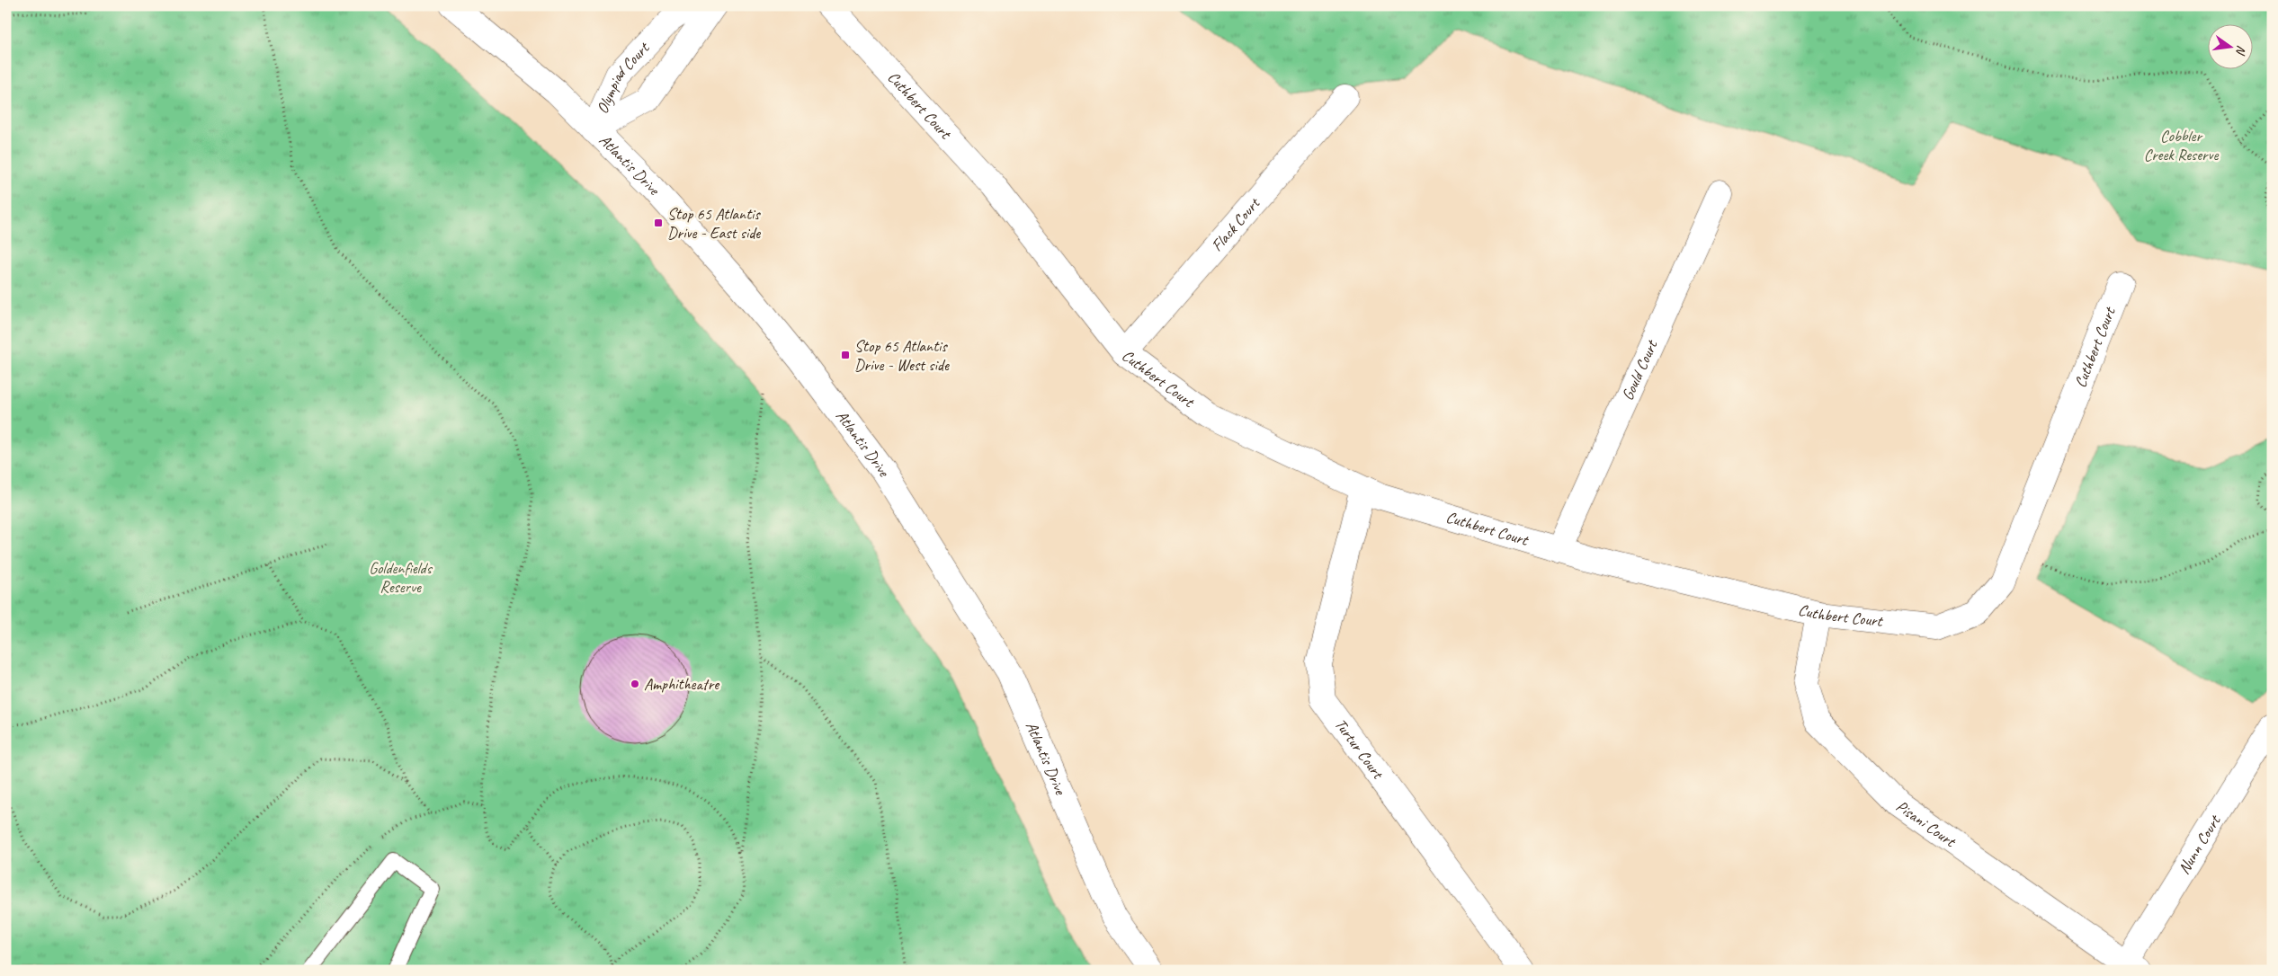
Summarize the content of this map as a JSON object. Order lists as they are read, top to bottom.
{
  "streets": {
    "street": [
      "Olympiad Court",
      "Cuthbert Court",
      "Atlantis Drive",
      "Flack Court",
      "Gould Court",
      "Turtur Court",
      "Pisani Court",
      "Nunn Court"
    ]
  },
  "crossings": [
    ["Olympiad Court", "Atlantis Drive"],
    ["Cuthbert Court", "Flack Court"],
    ["Cuthbert Court", "Gould Court"],
    ["Cuthbert Court", "Turtur Court"],
    ["Cuthbert Court", "Pisani Court"],
    ["Pisani Court", "Nunn Court"]
  ],
  "parks": ["Cobbler Creek Reserve", "Goldenfields Reserve"],
  "places": {
    "transit": ["Stop 65 Atlantis Drive - East side", "Stop 65 Atlantis Drive - West side"],
    "other": ["Amphitheatre"]
  },
  "north": "right"
}
